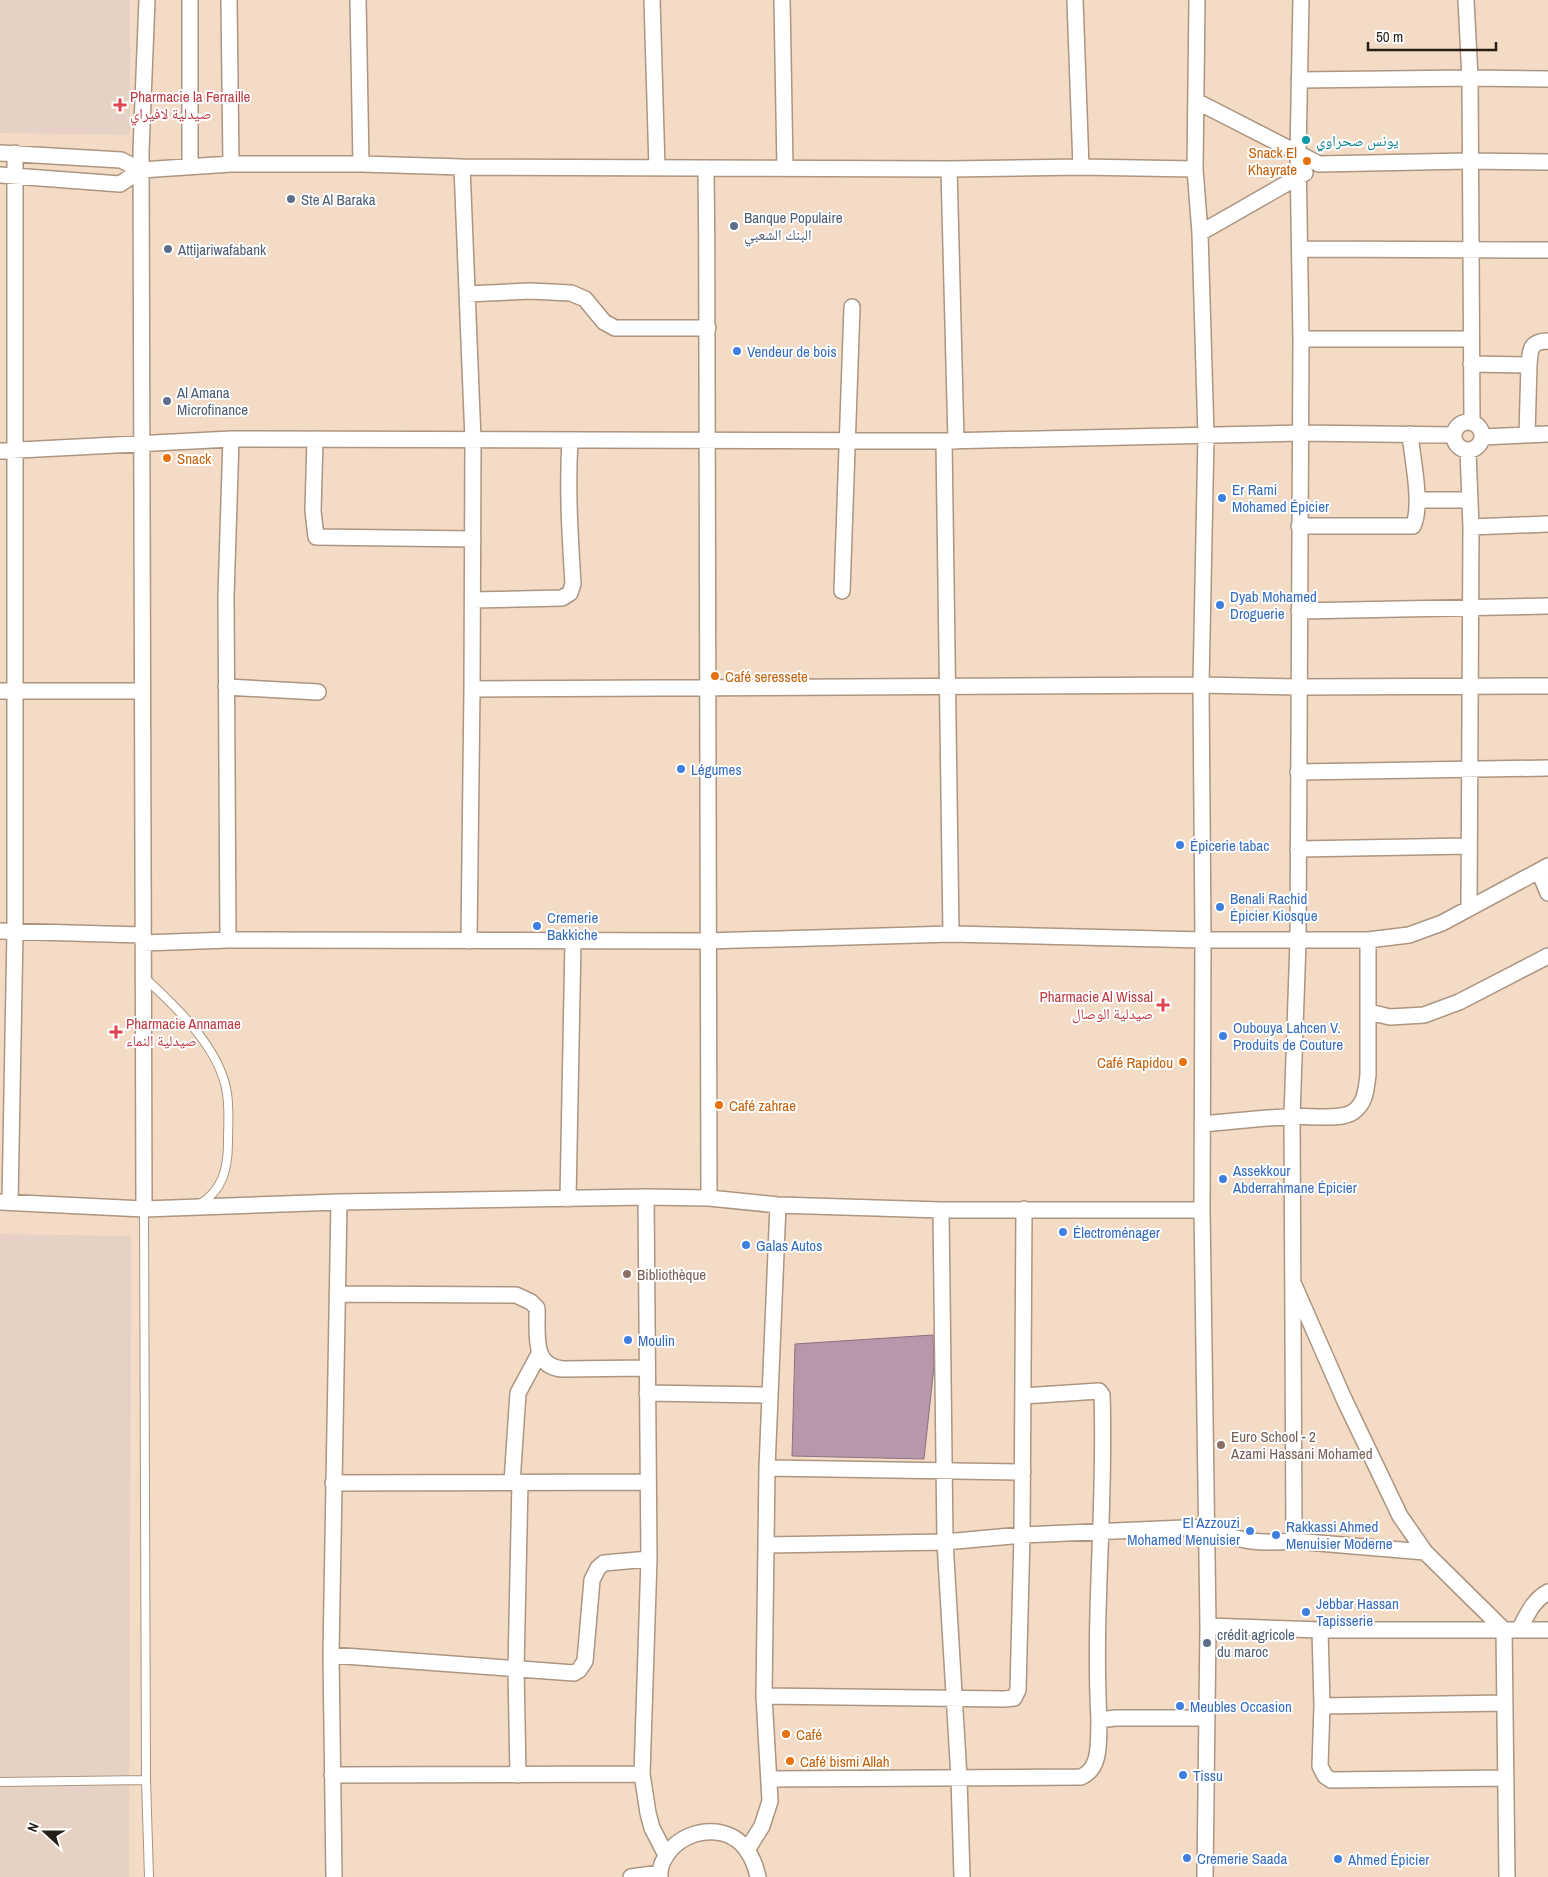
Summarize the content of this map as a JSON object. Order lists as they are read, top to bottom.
{
  "places": {
    "health": ["Pharmacie la Ferraille صيدلية لافيراي", "Pharmacie Al Wissal صيدلية الوصال", "Pharmacie Annamae صيدلية النماء"],
    "other": [
      "يونس صحراوي",
      "Snack El Khayrate",
      "Ste Al Baraka",
      "Banque Populaire البنك الشعبي",
      "Attijariwafabank",
      "Vendeur de bois",
      "Al Amana Microfinance",
      "Snack",
      "Er Rami Mohamed Épicier",
      "Dyab Mohamed Droguerie",
      "Café seressete",
      "Légumes",
      "Épicerie tabac",
      "Benali Rachid Épicier Kiosque",
      "Cremerie Bakkiche",
      "Oubouya Lahcen V. Produits de Couture",
      "Café Rapidou",
      "Café zahrae",
      "Assekkour Abderrahmane Épicier",
      "Électroménager",
      "Galas Autos",
      "Bibliothèque",
      "Moulin",
      "Euro School - 2 Azami Hassani Mohamed",
      "El Azzouzi Mohamed Menuisier",
      "Rakkassi Ahmed Menuisier Moderne",
      "Jebbar Hassan Tapisserie",
      "crédit agricole du maroc",
      "Meubles Occasion",
      "Café",
      "Café bismi Allah",
      "Tissu",
      "Cremerie Saada",
      "Ahmed Épicier"
    ]
  },
  "scale_bar": "50 m",
  "north": "left"
}
